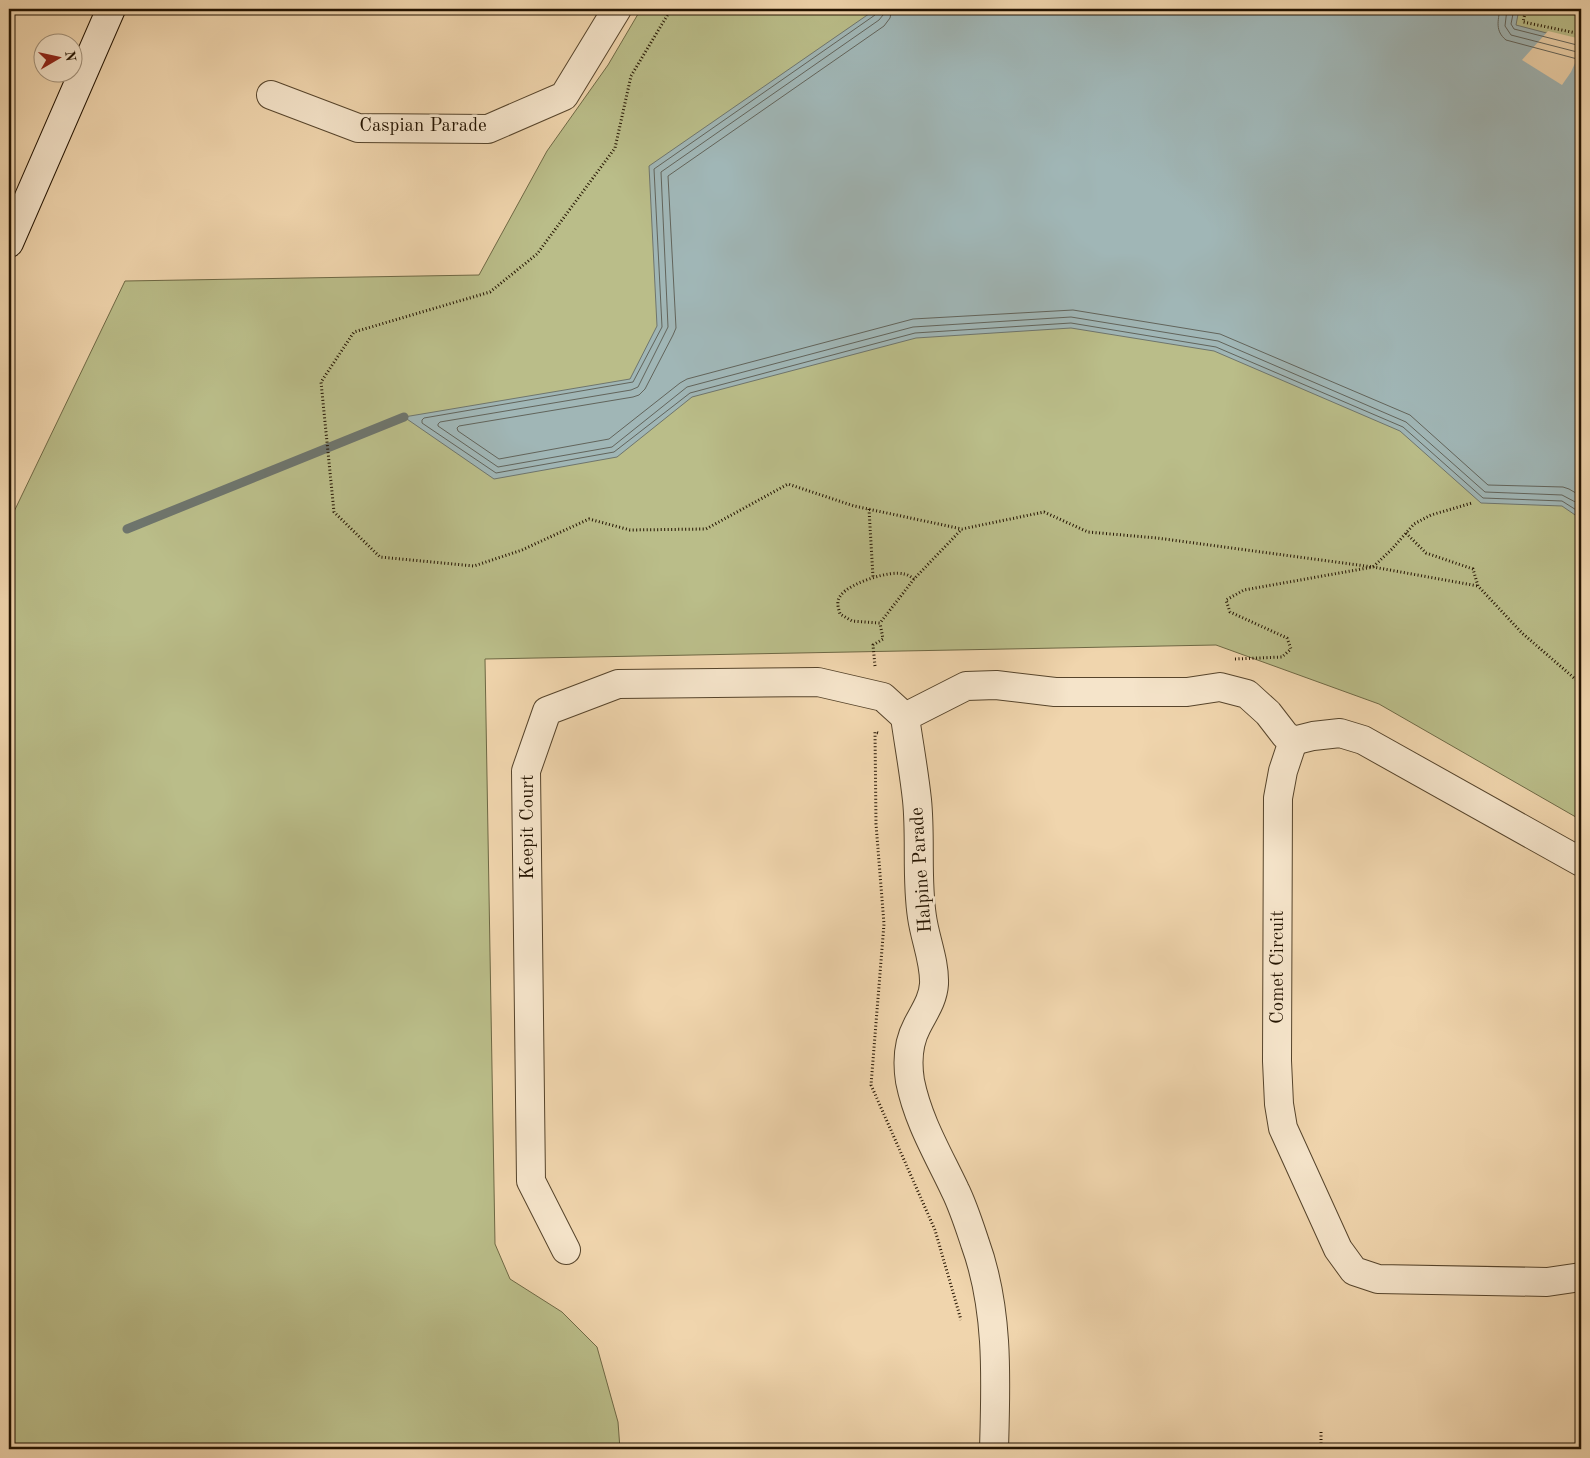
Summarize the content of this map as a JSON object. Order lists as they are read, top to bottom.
{
  "streets": {
    "street": [
      "Caspian Parade",
      "Keepit Court",
      "Halpine Parade",
      "Comet Circuit"
    ]
  },
  "crossings": [
    ["Keepit Court", "Halpine Parade"]
  ],
  "north": "right"
}
